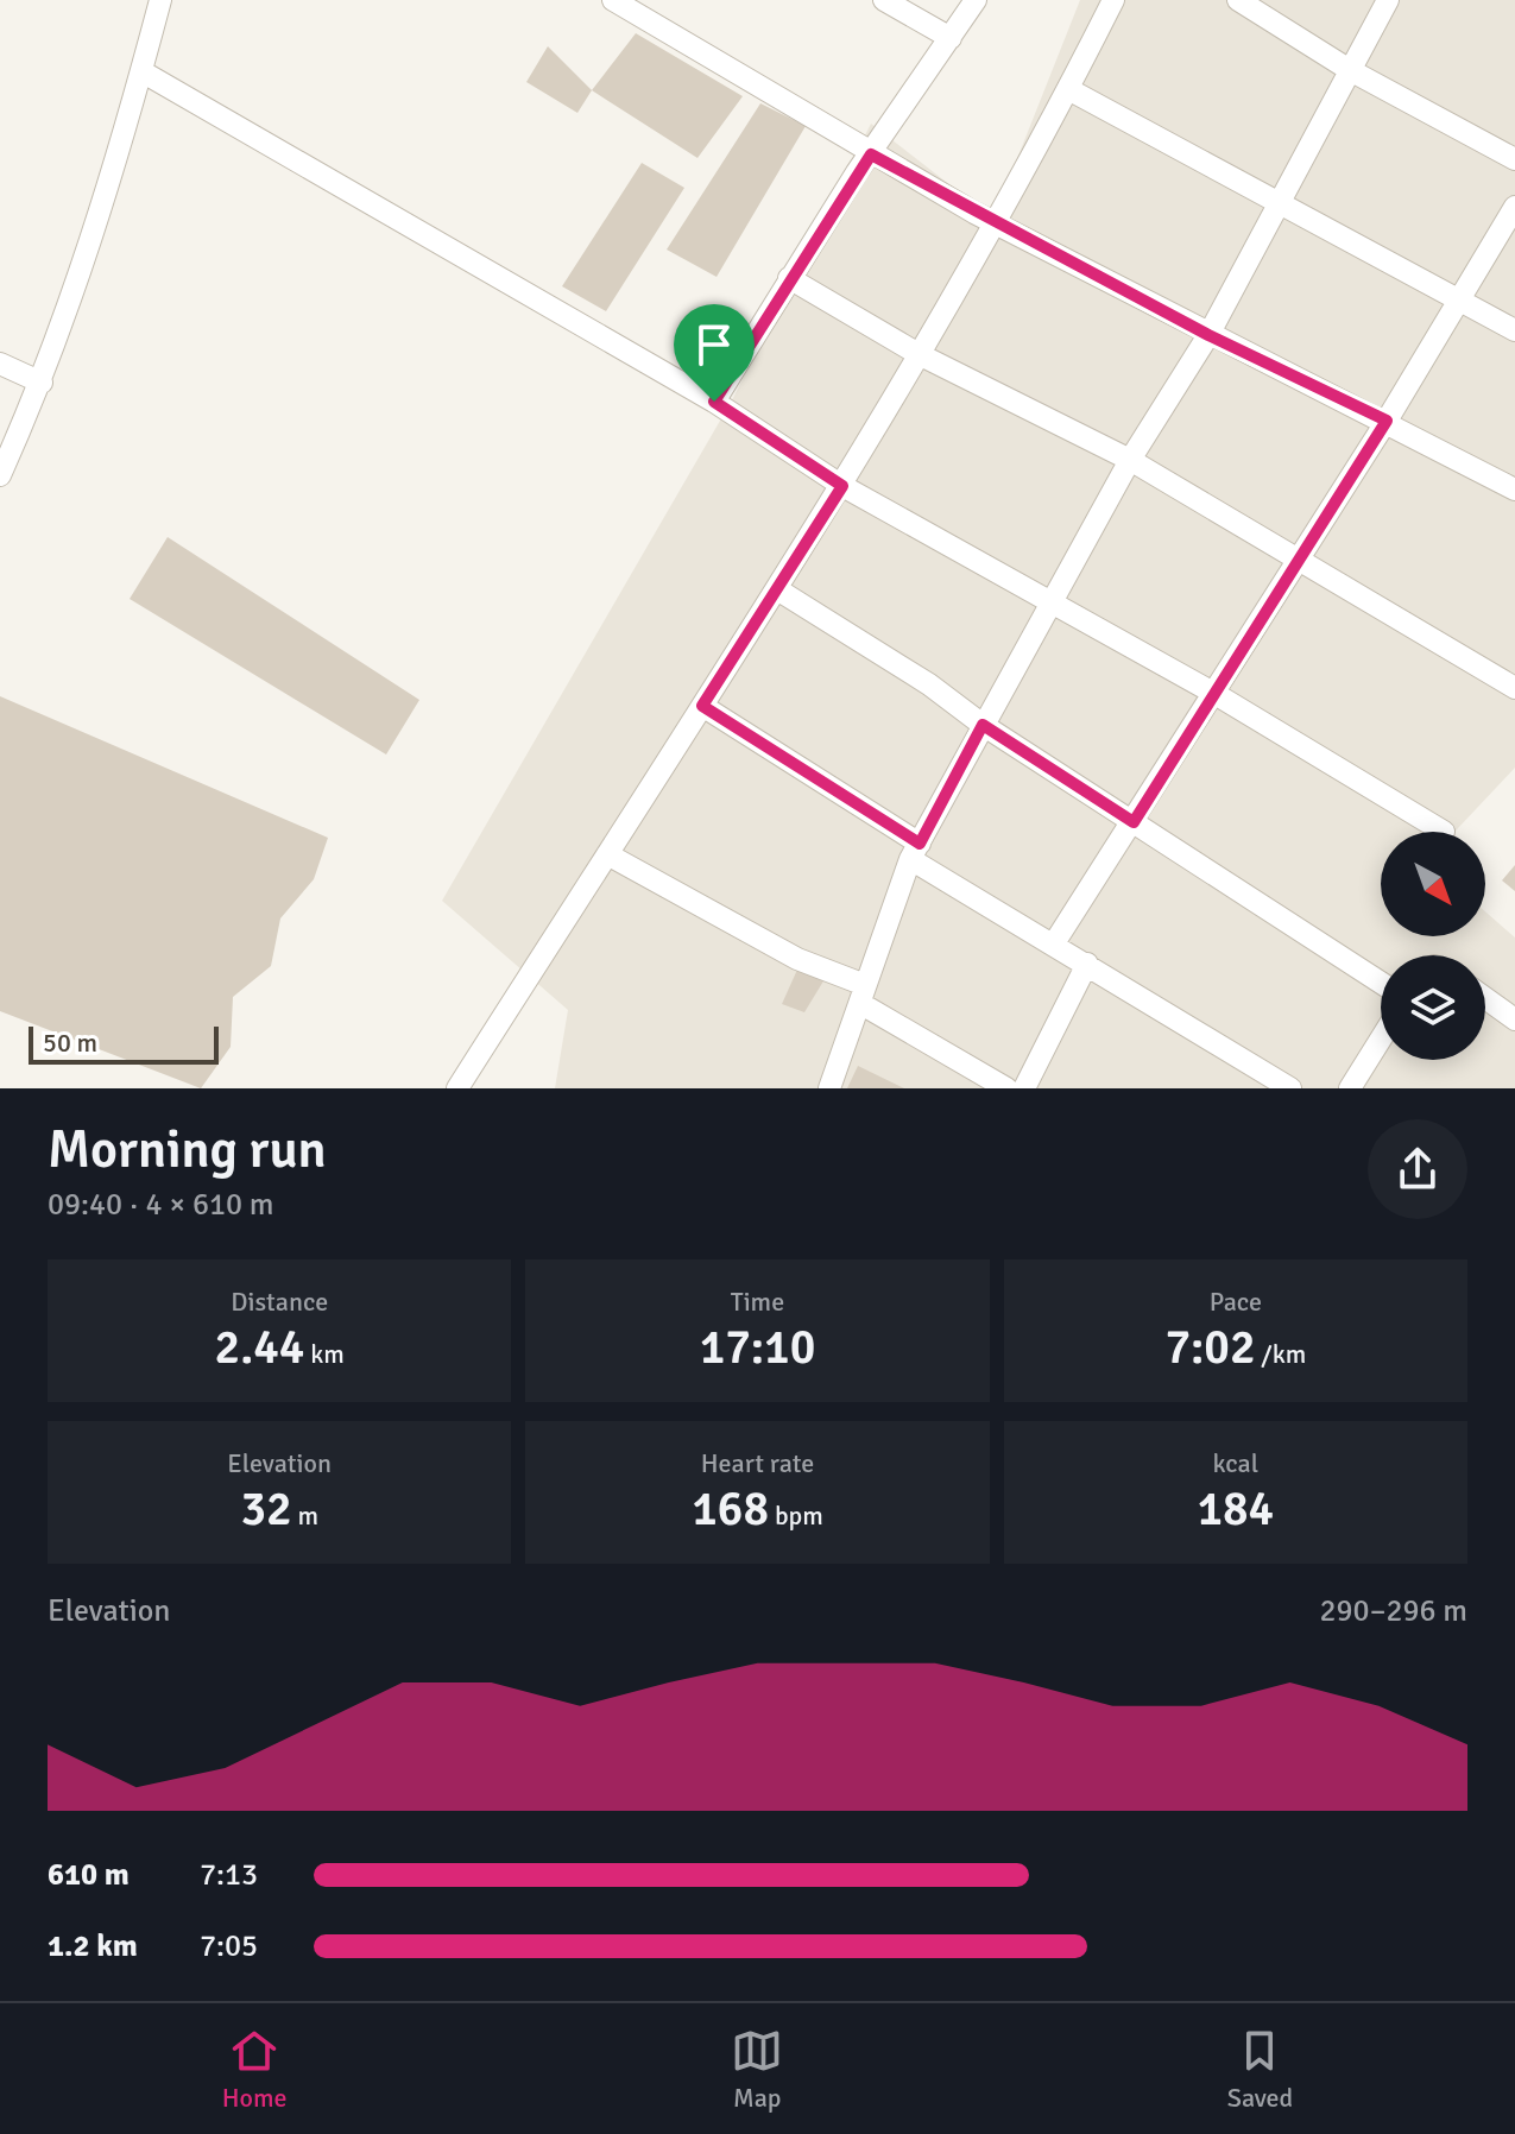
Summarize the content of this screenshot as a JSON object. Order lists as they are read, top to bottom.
{
  "scale_bar": "50 m",
  "north": "bottom right",
  "page": {
    "scale": "50 m",
    "heading": ["Morning run", "09:40 · 4 × 610 m"],
    "stats": [
      ["Distance", "2.44 km"],
      ["Time", "17:10"],
      ["Pace", "7:02 /km"],
      ["Elevation", "32 m"],
      ["Heart rate", "168 bpm"],
      ["kcal", "184"]
    ],
    "chart": ["Elevation", "290–296 m"],
    "list": [
      {
        "name": "610 m",
        "note": "7:13"
      },
      {
        "name": "1.2 km",
        "note": "7:05"
      }
    ],
    "tabs": ["Home", "Map", "Saved"]
  }
}
